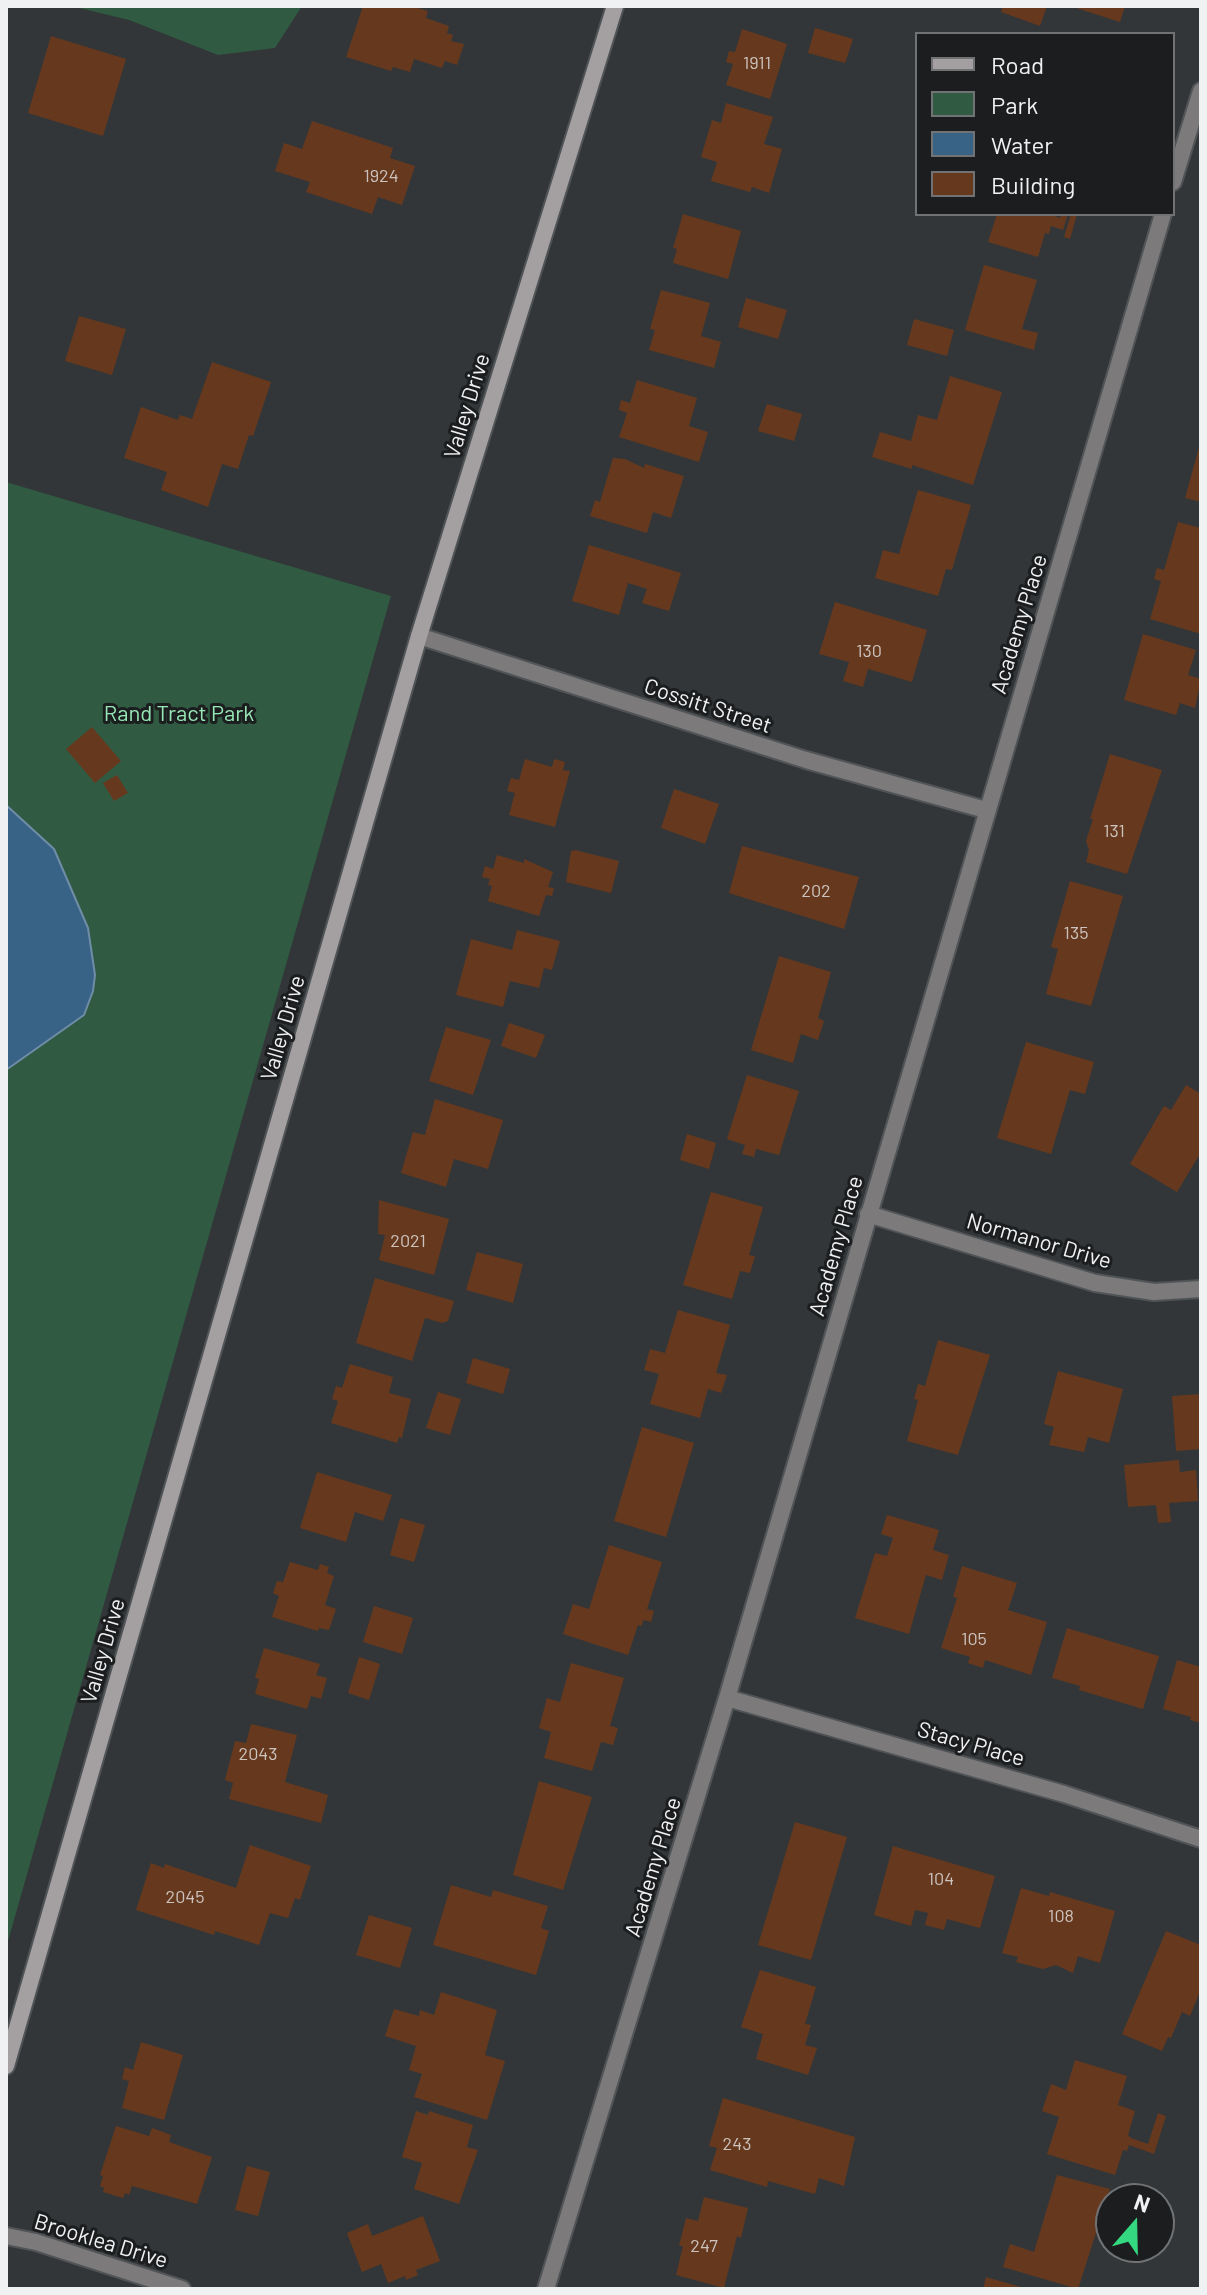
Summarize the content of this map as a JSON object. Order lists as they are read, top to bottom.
{
  "streets": {
    "main road": ["Valley Drive"],
    "street": [
      "Academy Place",
      "Cossitt Street",
      "Normanor Drive",
      "Stacy Place",
      "Brooklea Drive"
    ]
  },
  "crossings": [
    ["Valley Drive", "Cossitt Street"],
    ["Academy Place", "Cossitt Street"],
    ["Academy Place", "Normanor Drive"],
    ["Academy Place", "Stacy Place"]
  ],
  "parks": ["Rand Tract Park"],
  "house_numbers": [
    "1911",
    "1924",
    "130",
    "131",
    "202",
    "135",
    "2021",
    "105",
    "2043",
    "104",
    "2045",
    "108",
    "243",
    "247"
  ],
  "legend": [
    "Road",
    "Park",
    "Water",
    "Building"
  ],
  "north": "top"
}
